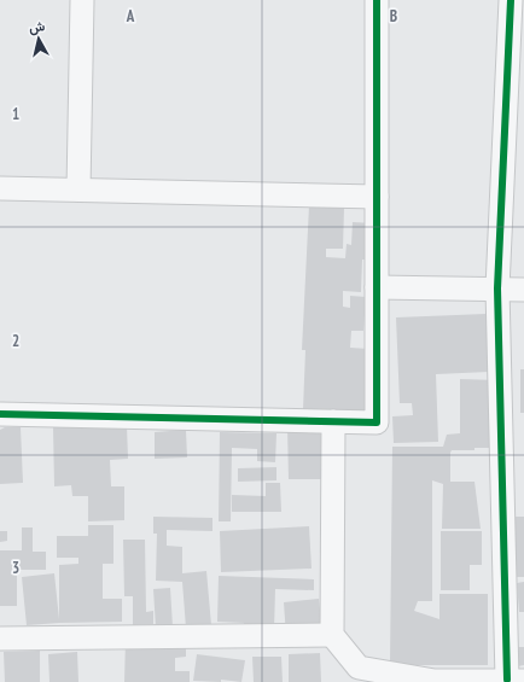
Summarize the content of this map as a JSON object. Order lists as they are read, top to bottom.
{
  "north": "top",
  "grid": {
    "columns": ["A", "B"],
    "rows": ["1", "2", "3"]
  }
}
